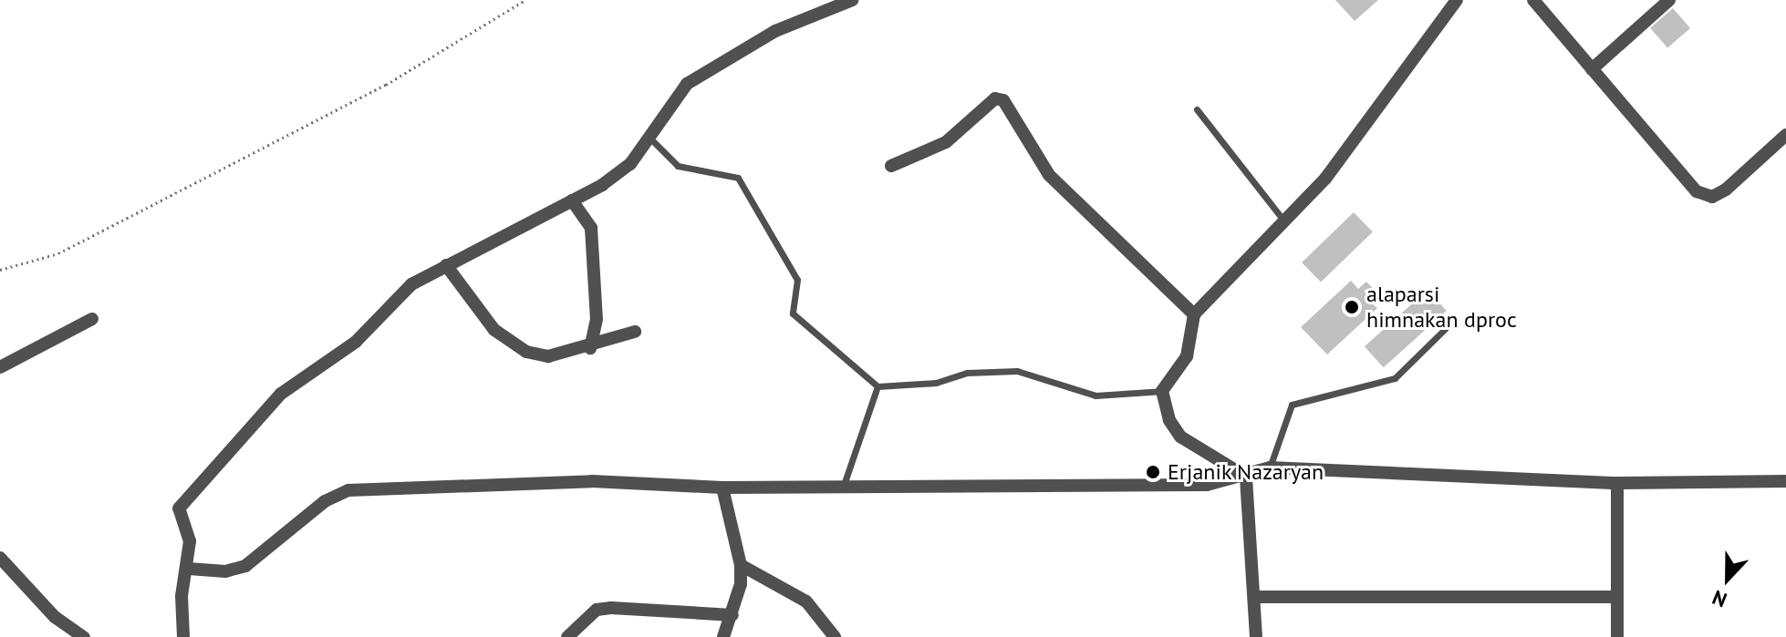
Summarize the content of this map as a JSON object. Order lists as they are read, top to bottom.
{
  "places": ["alaparsi himnakan dproc", "Erjanik Nazaryan"],
  "north": "bottom"
}
